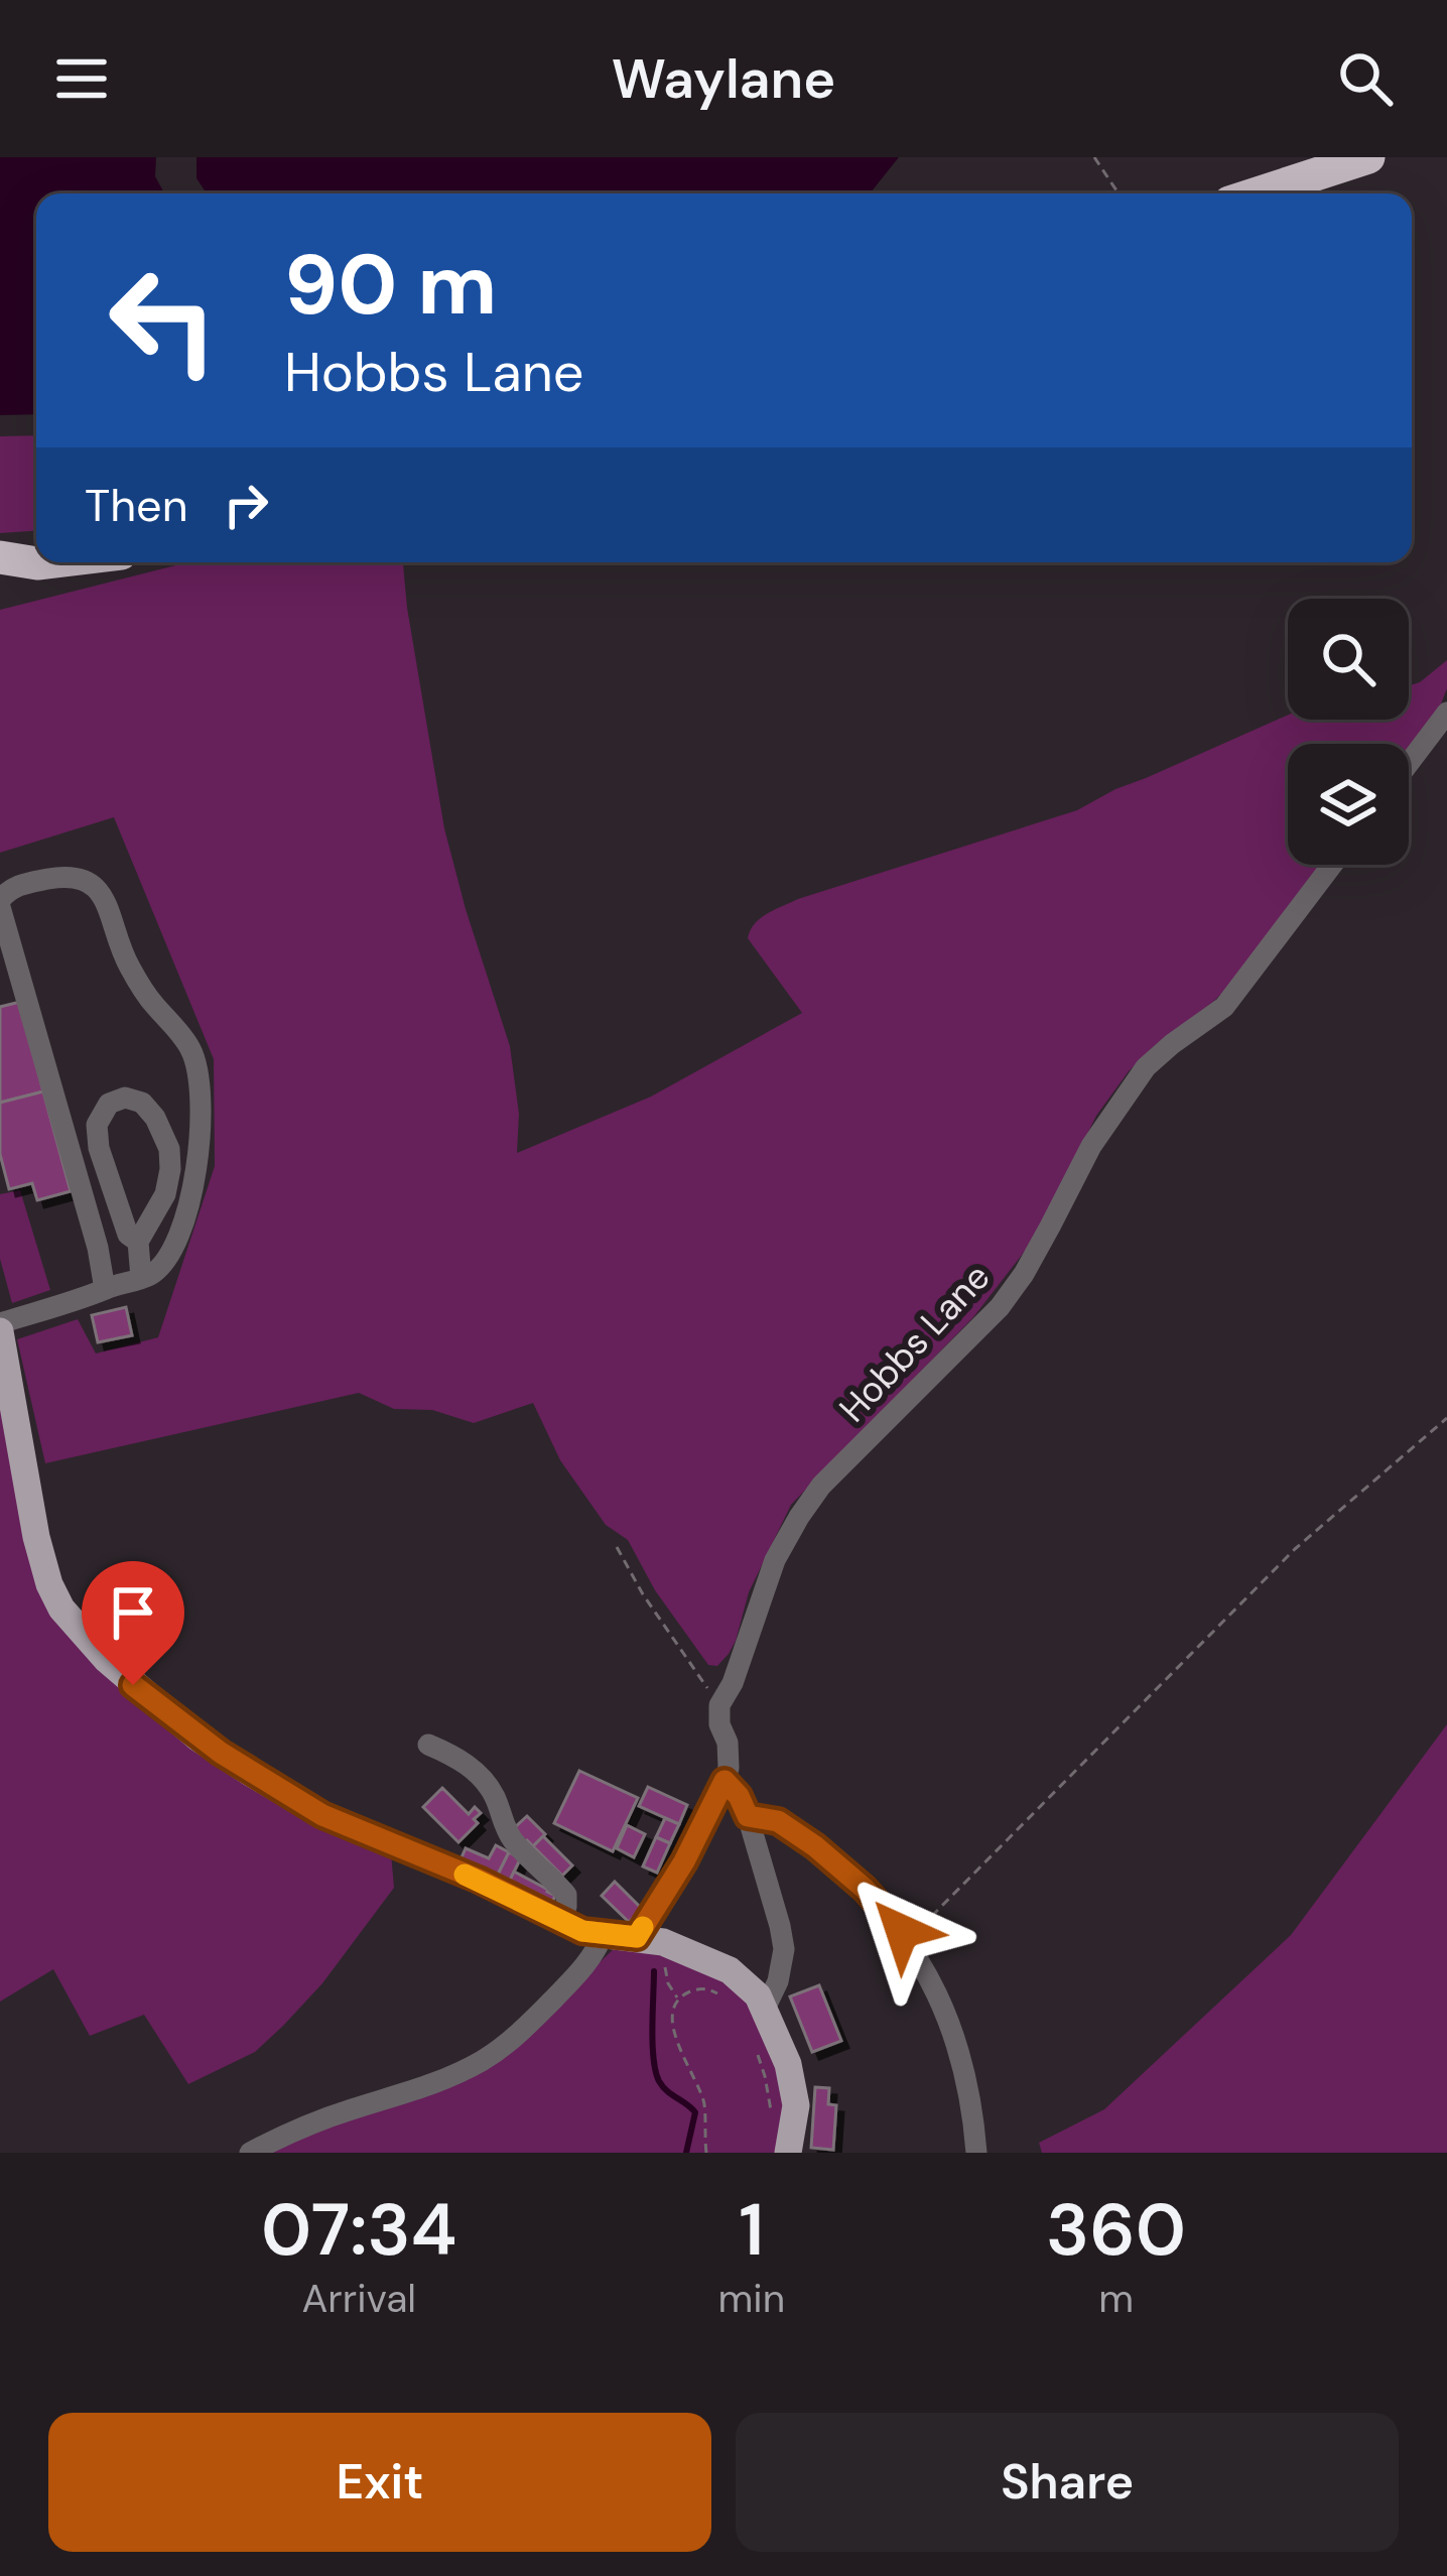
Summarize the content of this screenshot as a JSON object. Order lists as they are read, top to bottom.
{
  "streets": {
    "street": ["Hobbs Lane"]
  },
  "page": {
    "header": "Waylane",
    "turn": ["90 m", "Hobbs Lane"],
    "then": "Then",
    "eta": [
      "07:34",
      "Arrival",
      "1",
      "min",
      "360",
      "m"
    ],
    "buttons": ["Exit", "Share"]
  }
}
